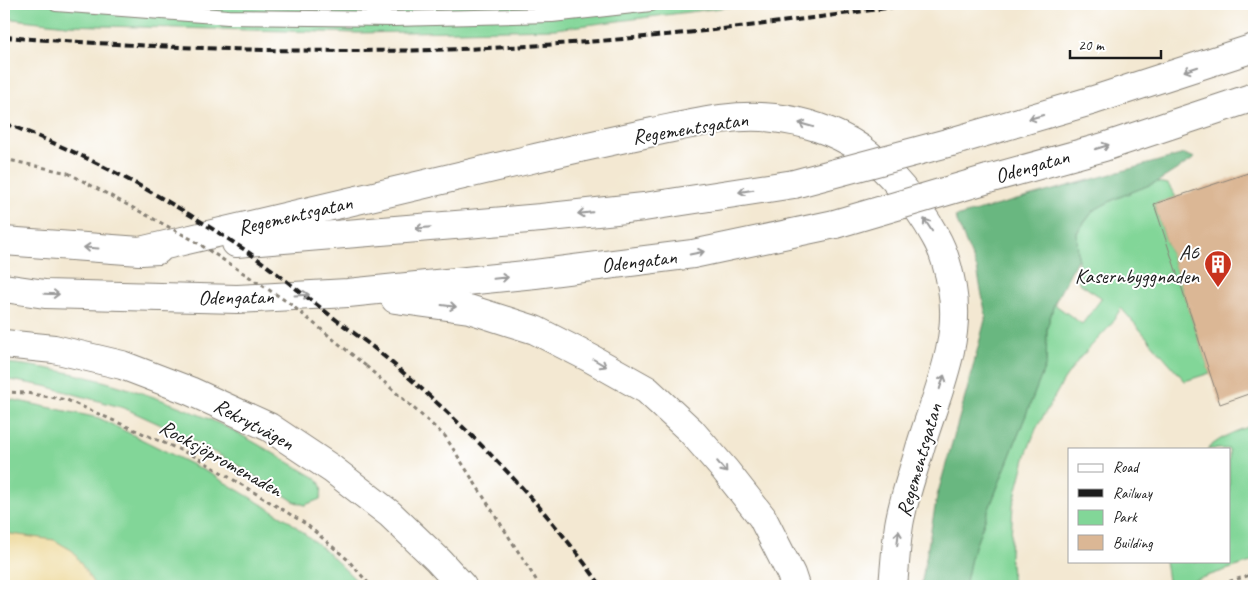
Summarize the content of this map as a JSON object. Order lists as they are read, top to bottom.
{
  "streets": {
    "main road": ["Regementsgatan", "Odengatan", "Rekrytvägen"],
    "path": ["Rocksjöpromenaden"]
  },
  "places": {
    "building": ["A6 Kasernbyggnaden"]
  },
  "legend": [
    "Road",
    "Railway",
    "Park",
    "Building"
  ],
  "scale_bar": "20 m"
}
